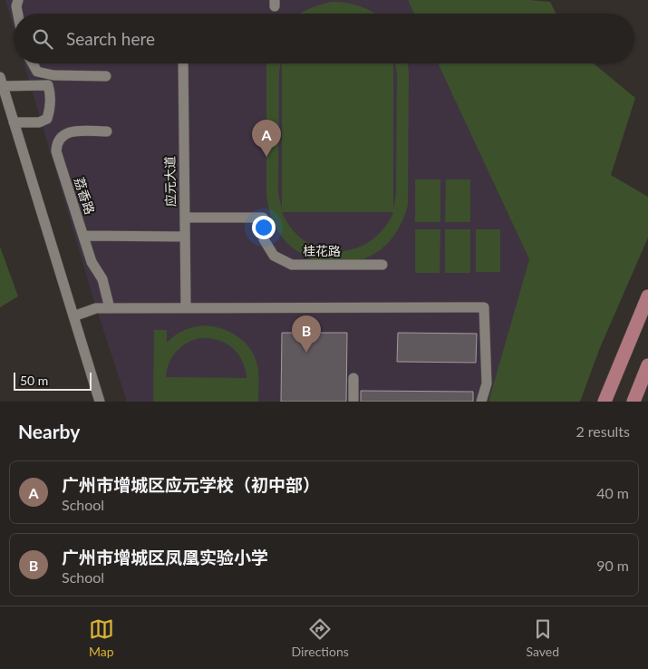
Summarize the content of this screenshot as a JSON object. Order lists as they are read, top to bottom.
{
  "streets": {
    "street": ["应元大道", "荔香路", "桂花路"]
  },
  "crossings": [
    ["应元大道", "桂花路"]
  ],
  "scale_bar": "50 m",
  "page": {
    "search": "Search here",
    "pins": ["A", "B"],
    "scale": "50 m",
    "heading": ["Nearby", "2 results"],
    "list": [
      {
        "mark": "A",
        "name": "广州市增城区应元学校（初中部）",
        "note": "School",
        "value": "40 m"
      },
      {
        "mark": "B",
        "name": "广州市增城区凤凰实验小学",
        "note": "School",
        "value": "90 m"
      }
    ],
    "nav": ["Map", "Directions", "Saved"]
  }
}
